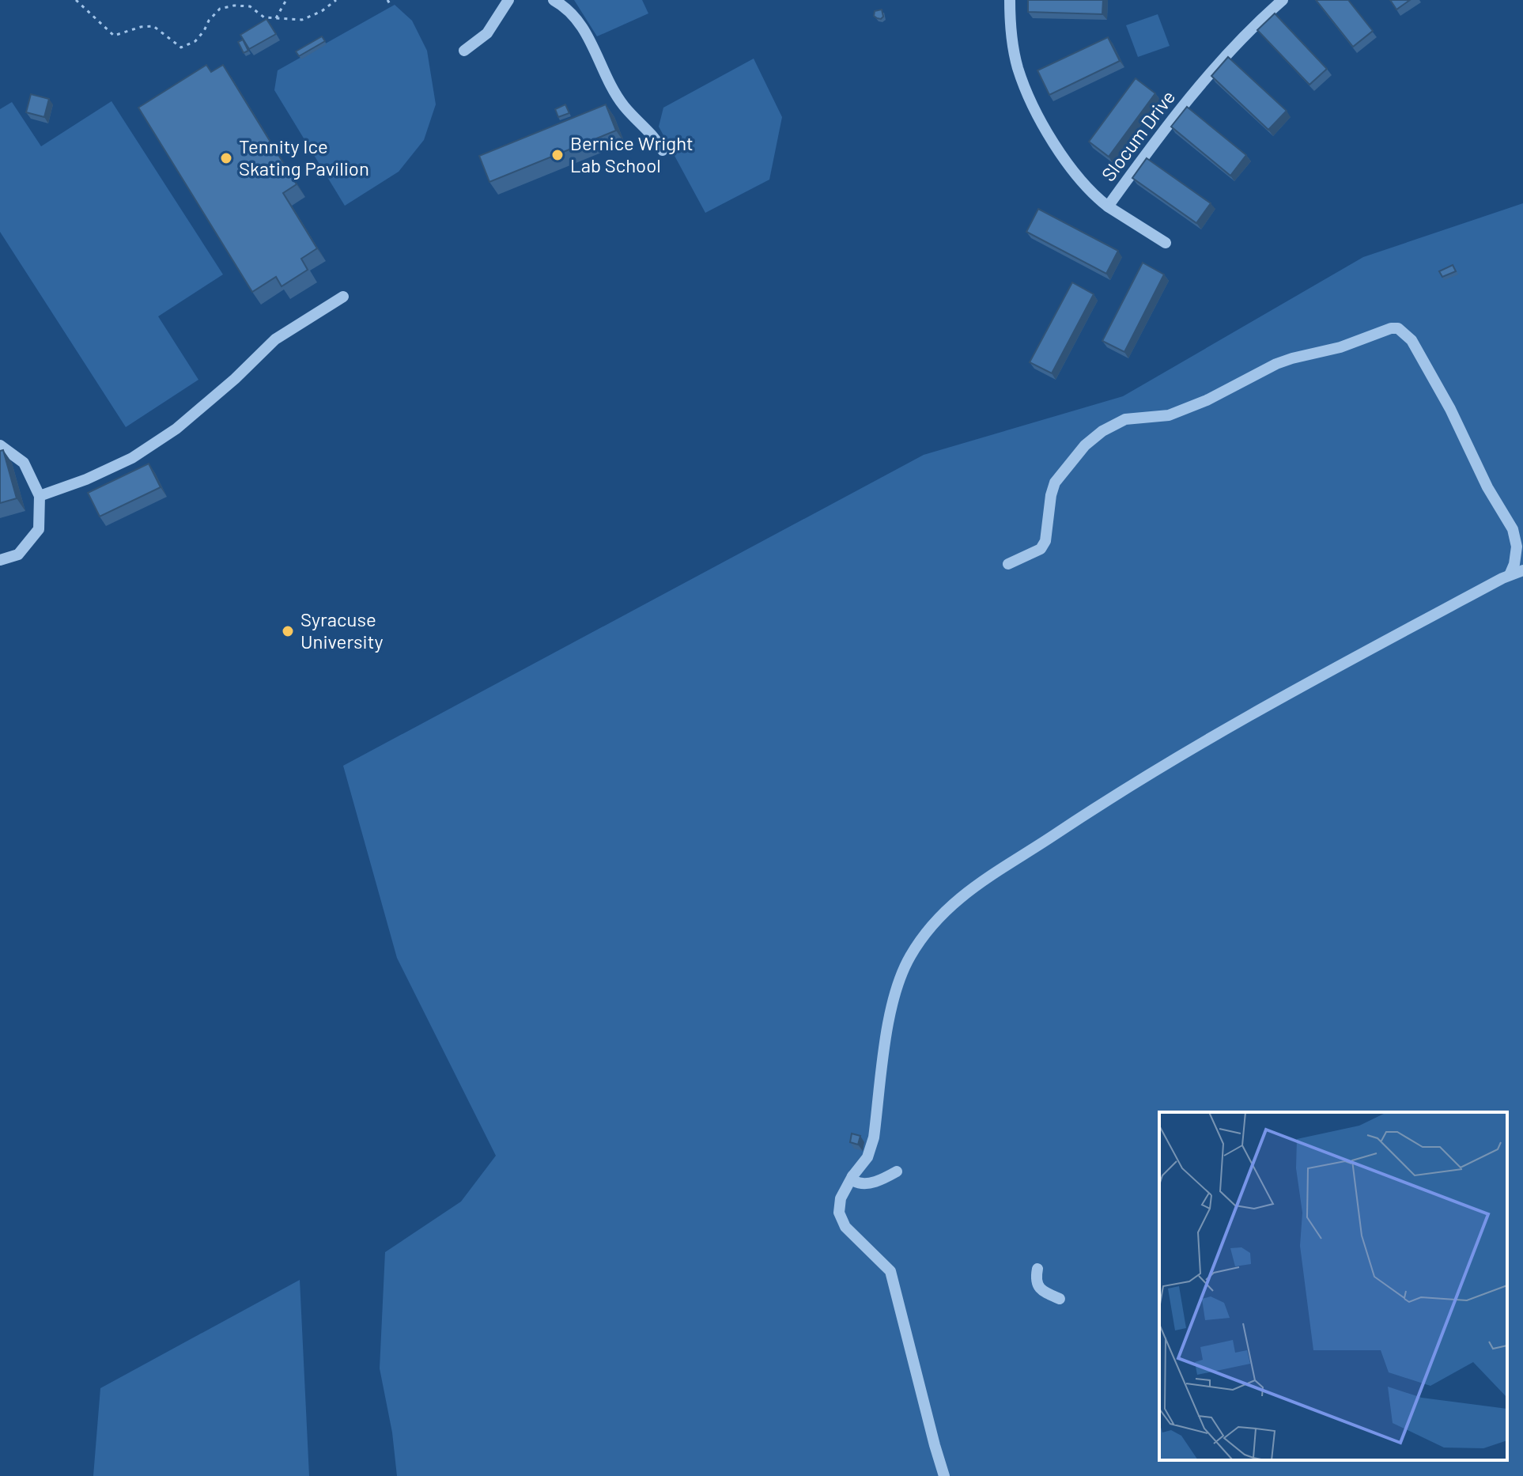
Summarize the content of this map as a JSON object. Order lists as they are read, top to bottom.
{
  "streets": {
    "street": ["Slocum Drive"]
  },
  "places": ["Bernice Wright Lab School", "Tennity Ice Skating Pavilion", "Syracuse University"]
}
